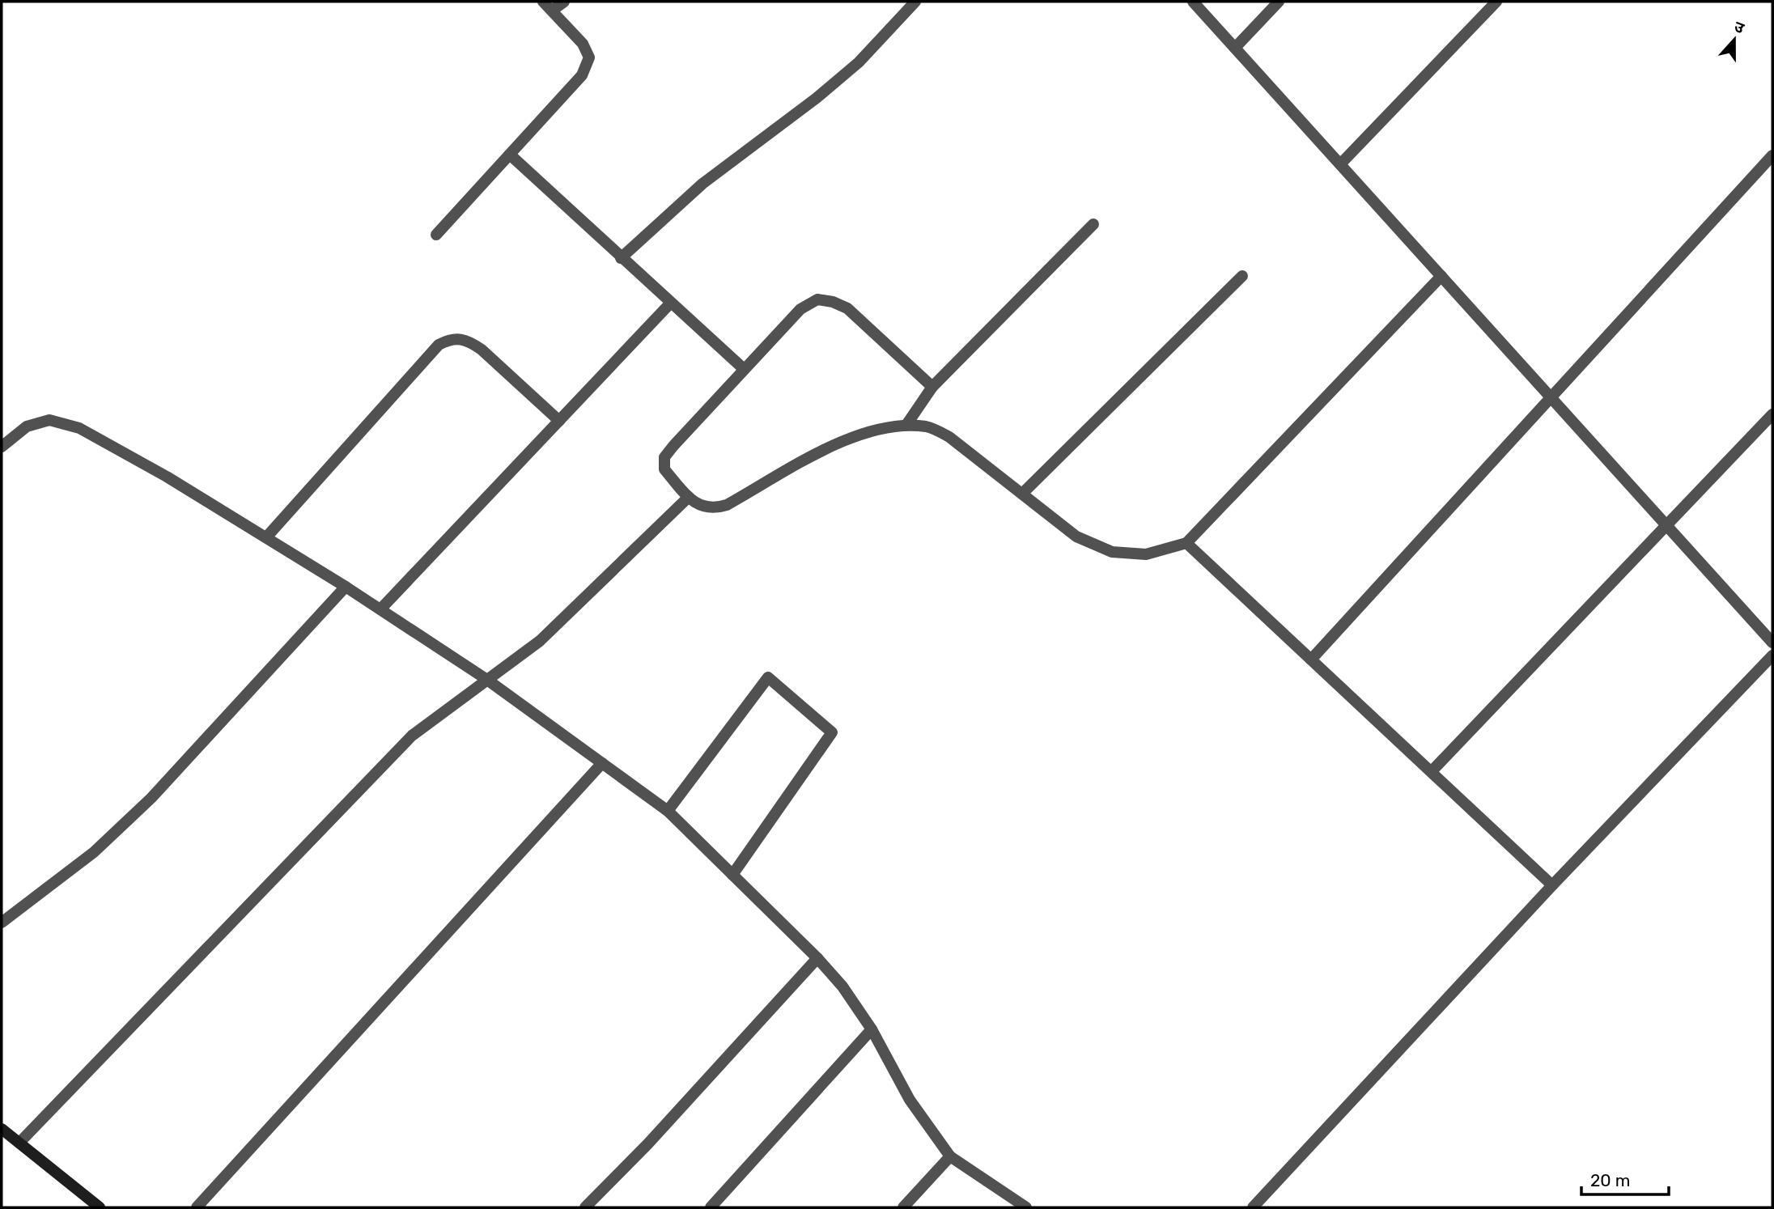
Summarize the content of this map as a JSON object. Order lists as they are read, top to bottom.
{
  "scale_bar": "20 m",
  "north": "top"
}
